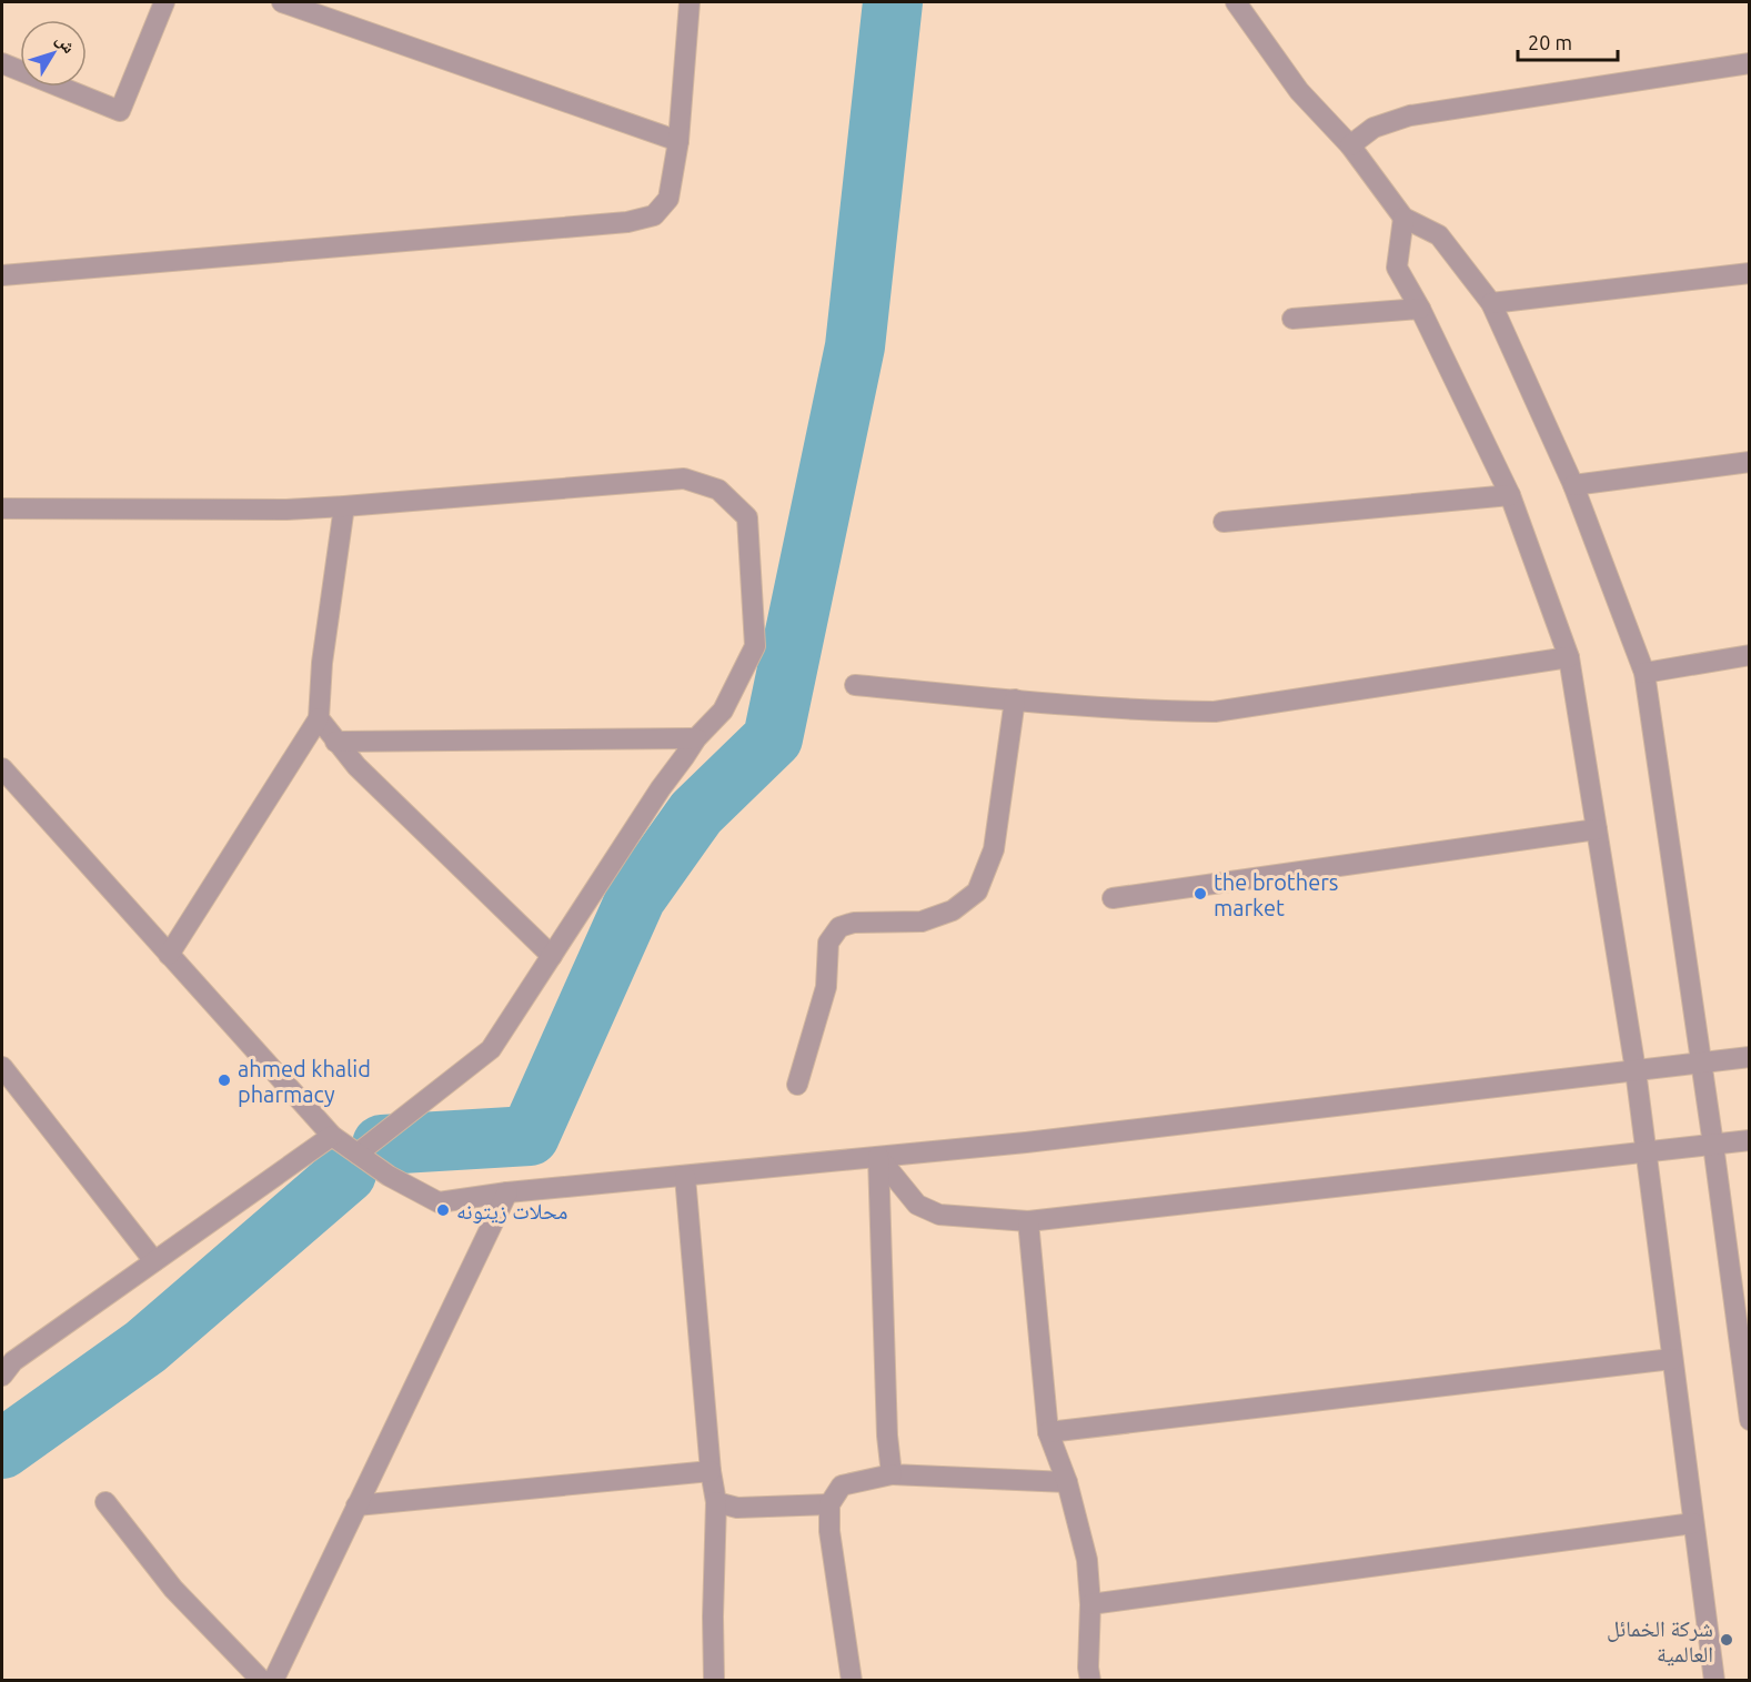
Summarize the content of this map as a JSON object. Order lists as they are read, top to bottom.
{
  "places": [
    "the brothers market",
    "ahmed khalid pharmacy",
    "محلات زيتونه",
    "شركة الخمائل العالمية"
  ],
  "scale_bar": "20 m",
  "north": "top right"
}
